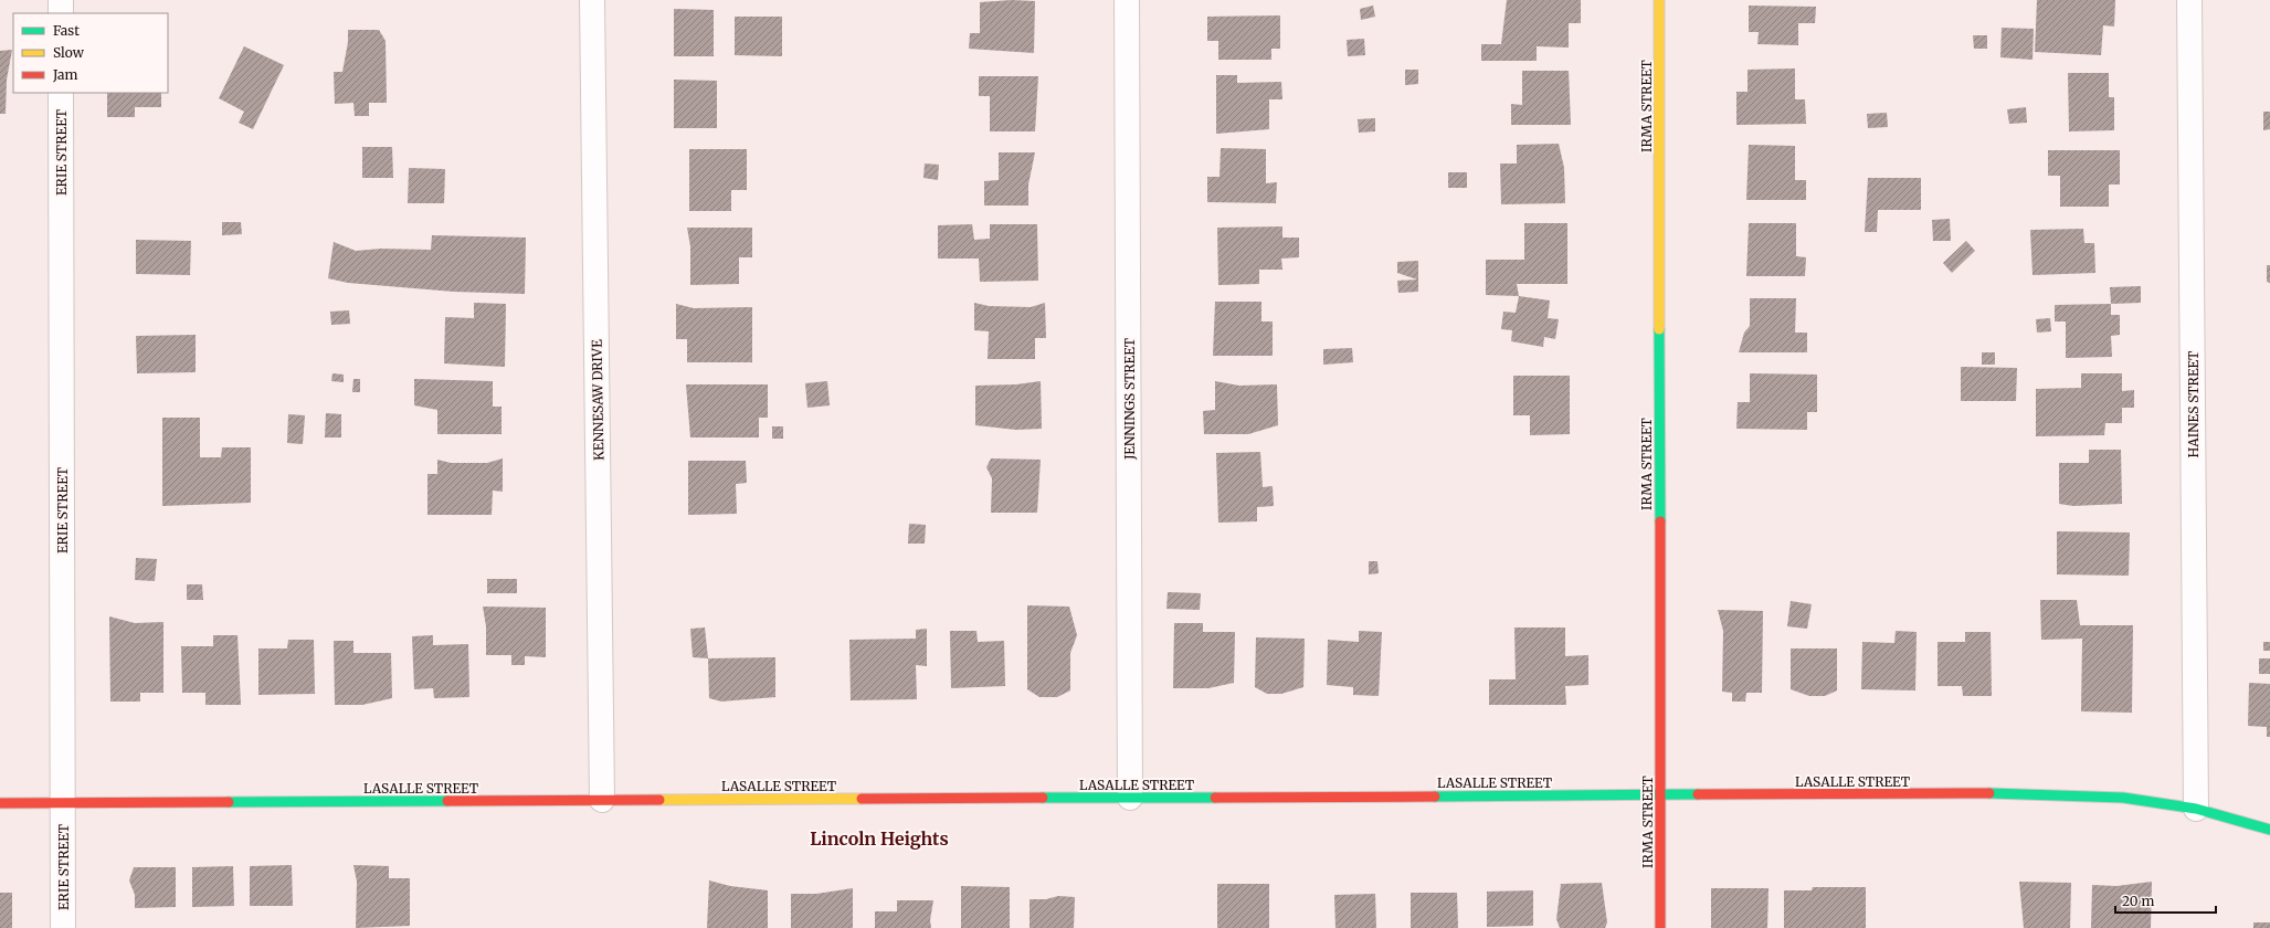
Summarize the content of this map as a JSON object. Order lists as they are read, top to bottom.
{
  "streets": {
    "street": [
      "IRMA STREET",
      "ERIE STREET",
      "JENNINGS STREET",
      "KENNESAW DRIVE",
      "HAINES STREET",
      "LASALLE STREET"
    ]
  },
  "crossings": [
    ["IRMA STREET", "LASALLE STREET"],
    ["ERIE STREET", "LASALLE STREET"],
    ["JENNINGS STREET", "LASALLE STREET"],
    ["KENNESAW DRIVE", "LASALLE STREET"],
    ["HAINES STREET", "LASALLE STREET"]
  ],
  "districts": ["Lincoln Heights"],
  "legend": ["Fast", "Slow", "Jam"],
  "scale_bar": "20 m"
}
